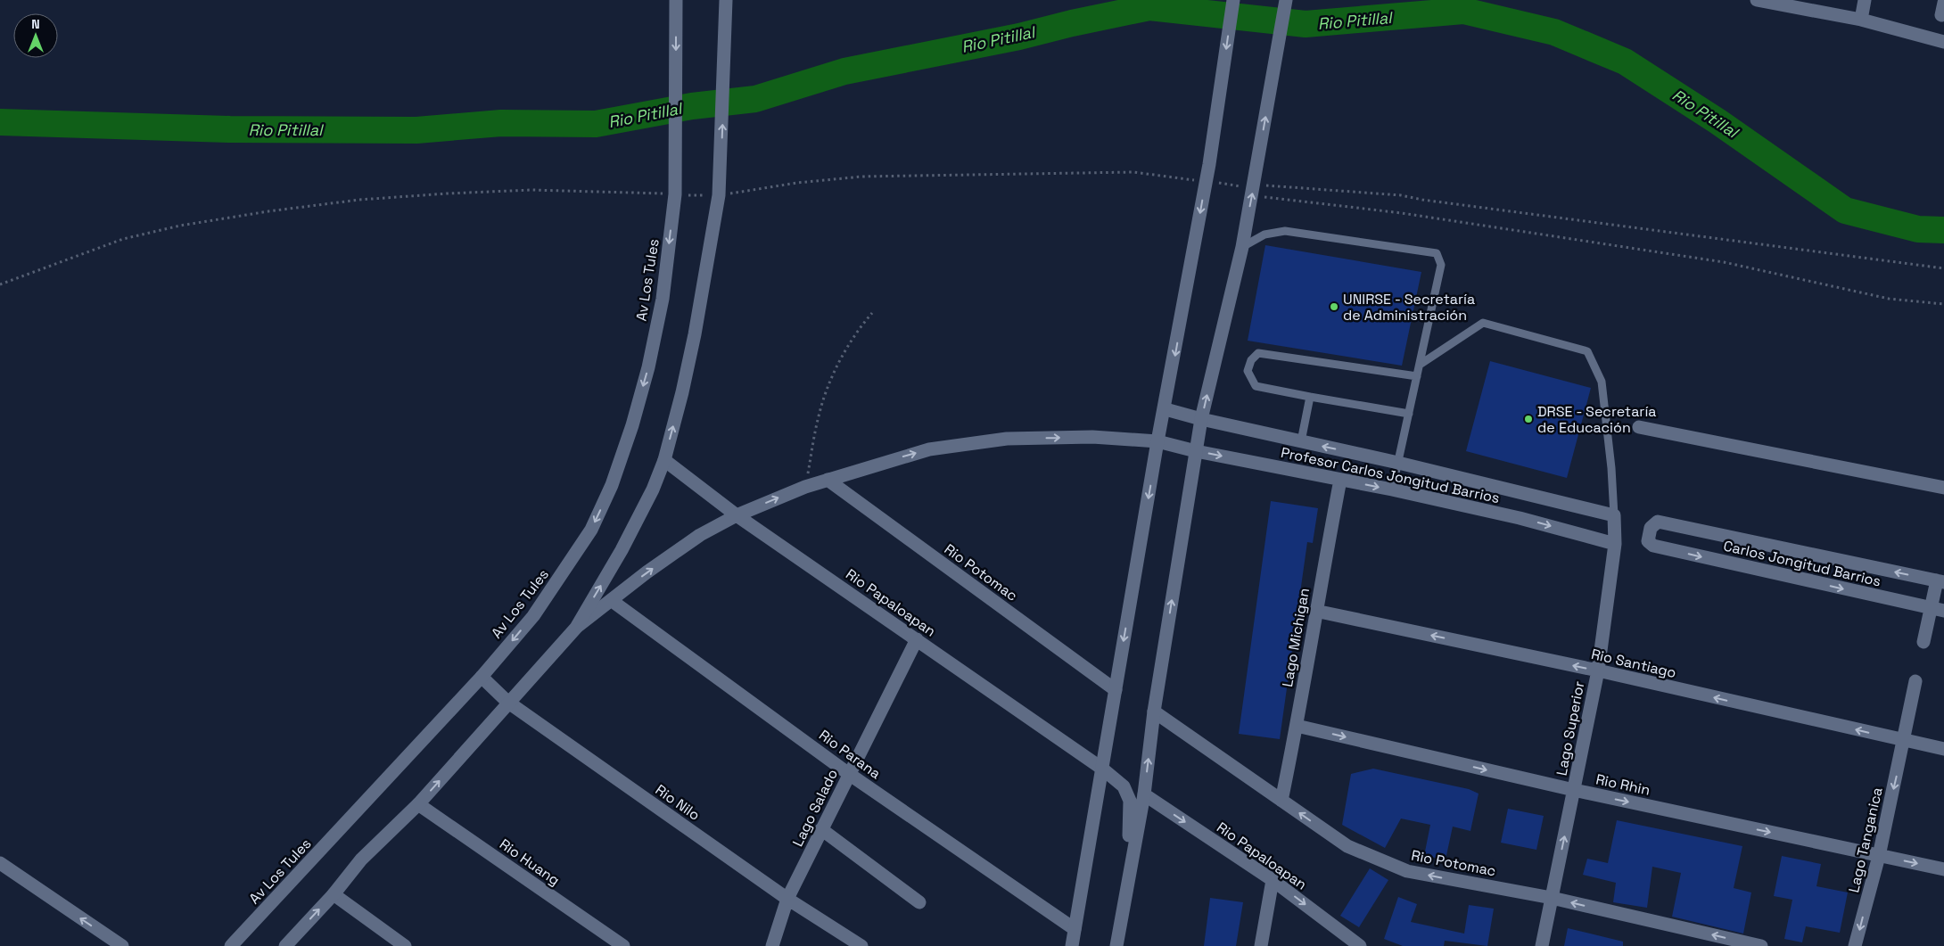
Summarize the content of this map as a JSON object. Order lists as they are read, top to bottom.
{
  "streets": {
    "street": [
      "Av Los Tules",
      "Profesor Carlos Jongitud Barrios",
      "Carlos Jongitud Barrios",
      "Rio Potomac",
      "Rio Papaloapan",
      "Lago Michigan",
      "Rio Santiago",
      "Lago Superior",
      "Rio Parana",
      "Rio Rhin",
      "Rio Nilo",
      "Lago Salado",
      "Lago Tanganica",
      "Rio Huang"
    ]
  },
  "crossings": [
    ["Av Los Tules", "Rio Nilo"],
    ["Profesor Carlos Jongitud Barrios", "Rio Potomac"],
    ["Profesor Carlos Jongitud Barrios", "Rio Papaloapan"],
    ["Profesor Carlos Jongitud Barrios", "Lago Michigan"],
    ["Profesor Carlos Jongitud Barrios", "Lago Superior"],
    ["Profesor Carlos Jongitud Barrios", "Rio Parana"],
    ["Rio Potomac", "Lago Michigan"],
    ["Rio Potomac", "Lago Superior"],
    ["Rio Papaloapan", "Lago Salado"],
    ["Lago Michigan", "Rio Santiago"],
    ["Lago Michigan", "Rio Rhin"],
    ["Rio Santiago", "Lago Superior"],
    ["Rio Santiago", "Lago Tanganica"],
    ["Lago Superior", "Rio Rhin"],
    ["Rio Parana", "Lago Salado"],
    ["Rio Rhin", "Lago Tanganica"],
    ["Rio Nilo", "Lago Salado"]
  ],
  "one_way": [
    "Rio Potomac",
    "Rio Santiago",
    "Rio Rhin",
    "Lago Tanganica"
  ],
  "water": ["Rio Pitillal"],
  "places": ["UNIRSE - Secretaría de Administración", "DRSE - Secretaría de Educación"],
  "north": "top"
}
